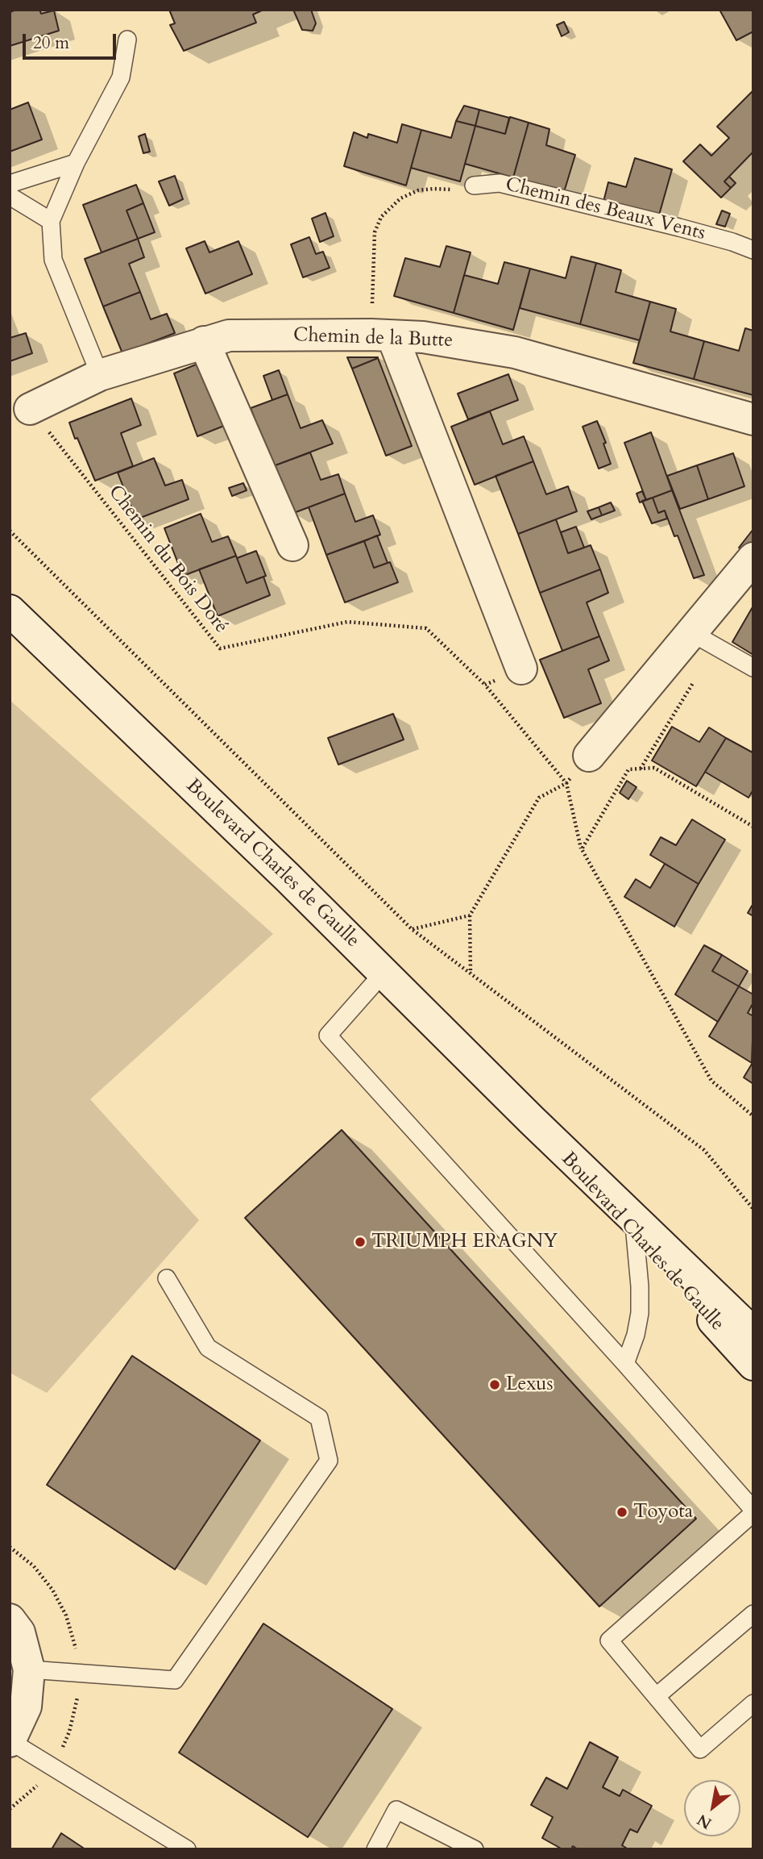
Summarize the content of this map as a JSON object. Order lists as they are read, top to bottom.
{
  "streets": {
    "street": ["Chemin de la Butte", "Boulevard Charles de Gaulle"],
    "lane": ["Chemin des Beaux Vents"],
    "path": ["Chemin du Bois Doré"]
  },
  "crossings": [
    ["Chemin de la Butte", "Chemin du Bois Doré"]
  ],
  "places": ["TRIUMPH ERAGNY", "Lexus", "Toyota"],
  "scale_bar": "20 m",
  "north": "bottom left"
}
